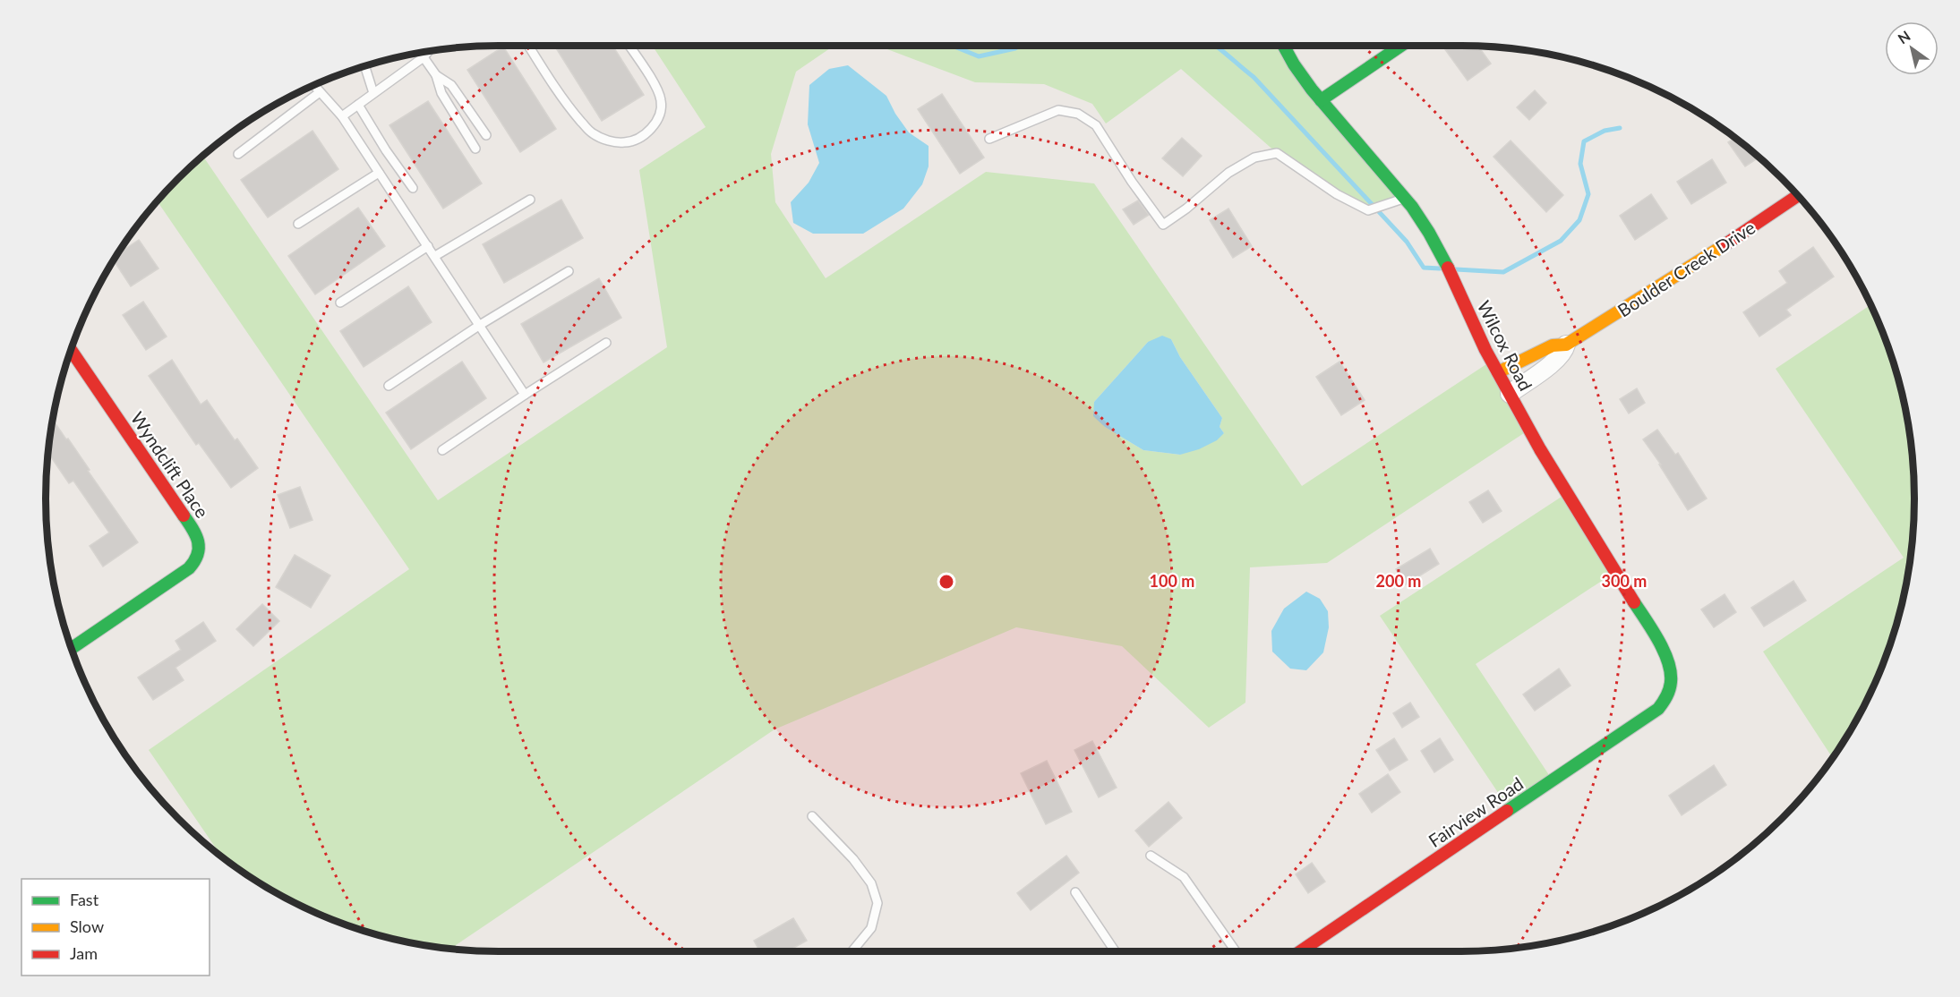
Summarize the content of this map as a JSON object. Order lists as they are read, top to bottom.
{
  "streets": {
    "street": [
      "Boulder Creek Drive",
      "Wilcox Road",
      "Wyndclift Place",
      "Fairview Road"
    ]
  },
  "crossings": [
    ["Boulder Creek Drive", "Wilcox Road"],
    ["Wilcox Road", "Fairview Road"]
  ],
  "legend": ["Fast", "Slow", "Jam"],
  "north": "top left",
  "rings": ["100 m", "200 m", "300 m"]
}
